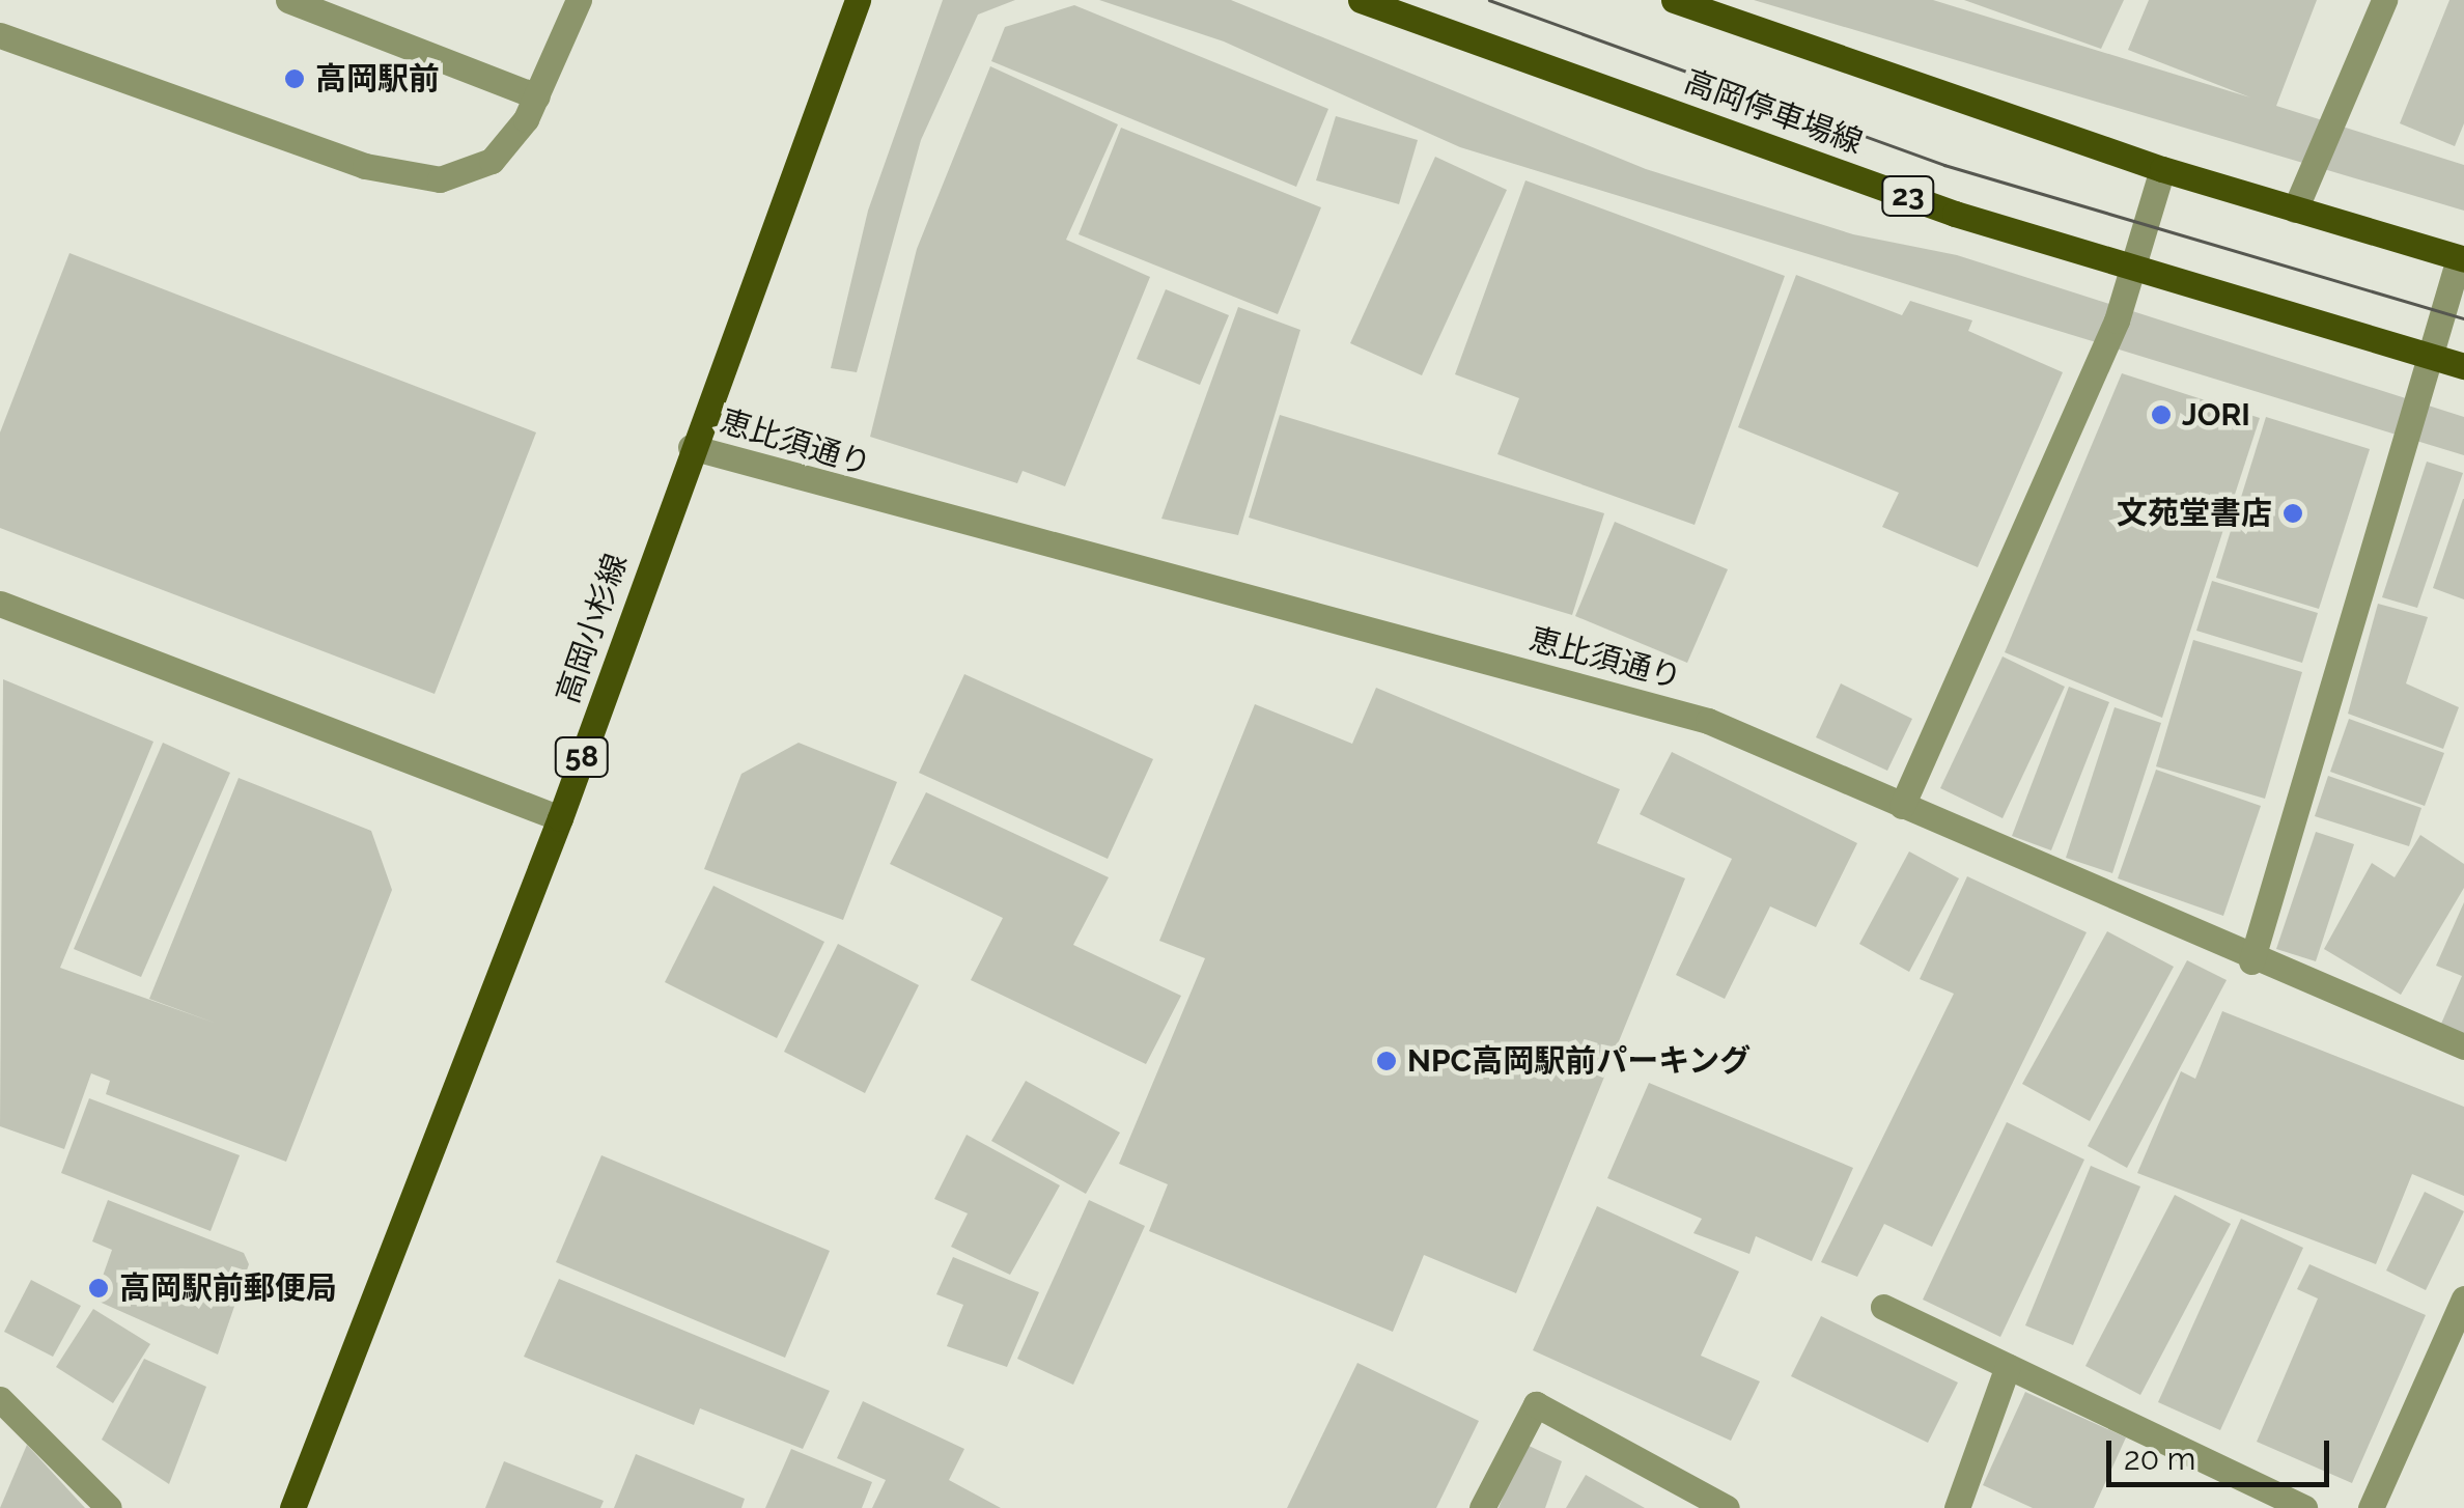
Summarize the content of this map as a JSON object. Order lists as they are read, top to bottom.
{
  "streets": {
    "main road": [
      "高岡停車場線",
      "23",
      "高岡小杉線",
      "58"
    ],
    "street": ["恵比須通り"]
  },
  "crossings": [
    ["恵比須通り", "高岡小杉線"]
  ],
  "places": [
    "高岡駅前",
    "JORI",
    "文苑堂書店",
    "NPC高岡駅前パーキング",
    "高岡駅前郵便局"
  ],
  "scale_bar": "20 m"
}
